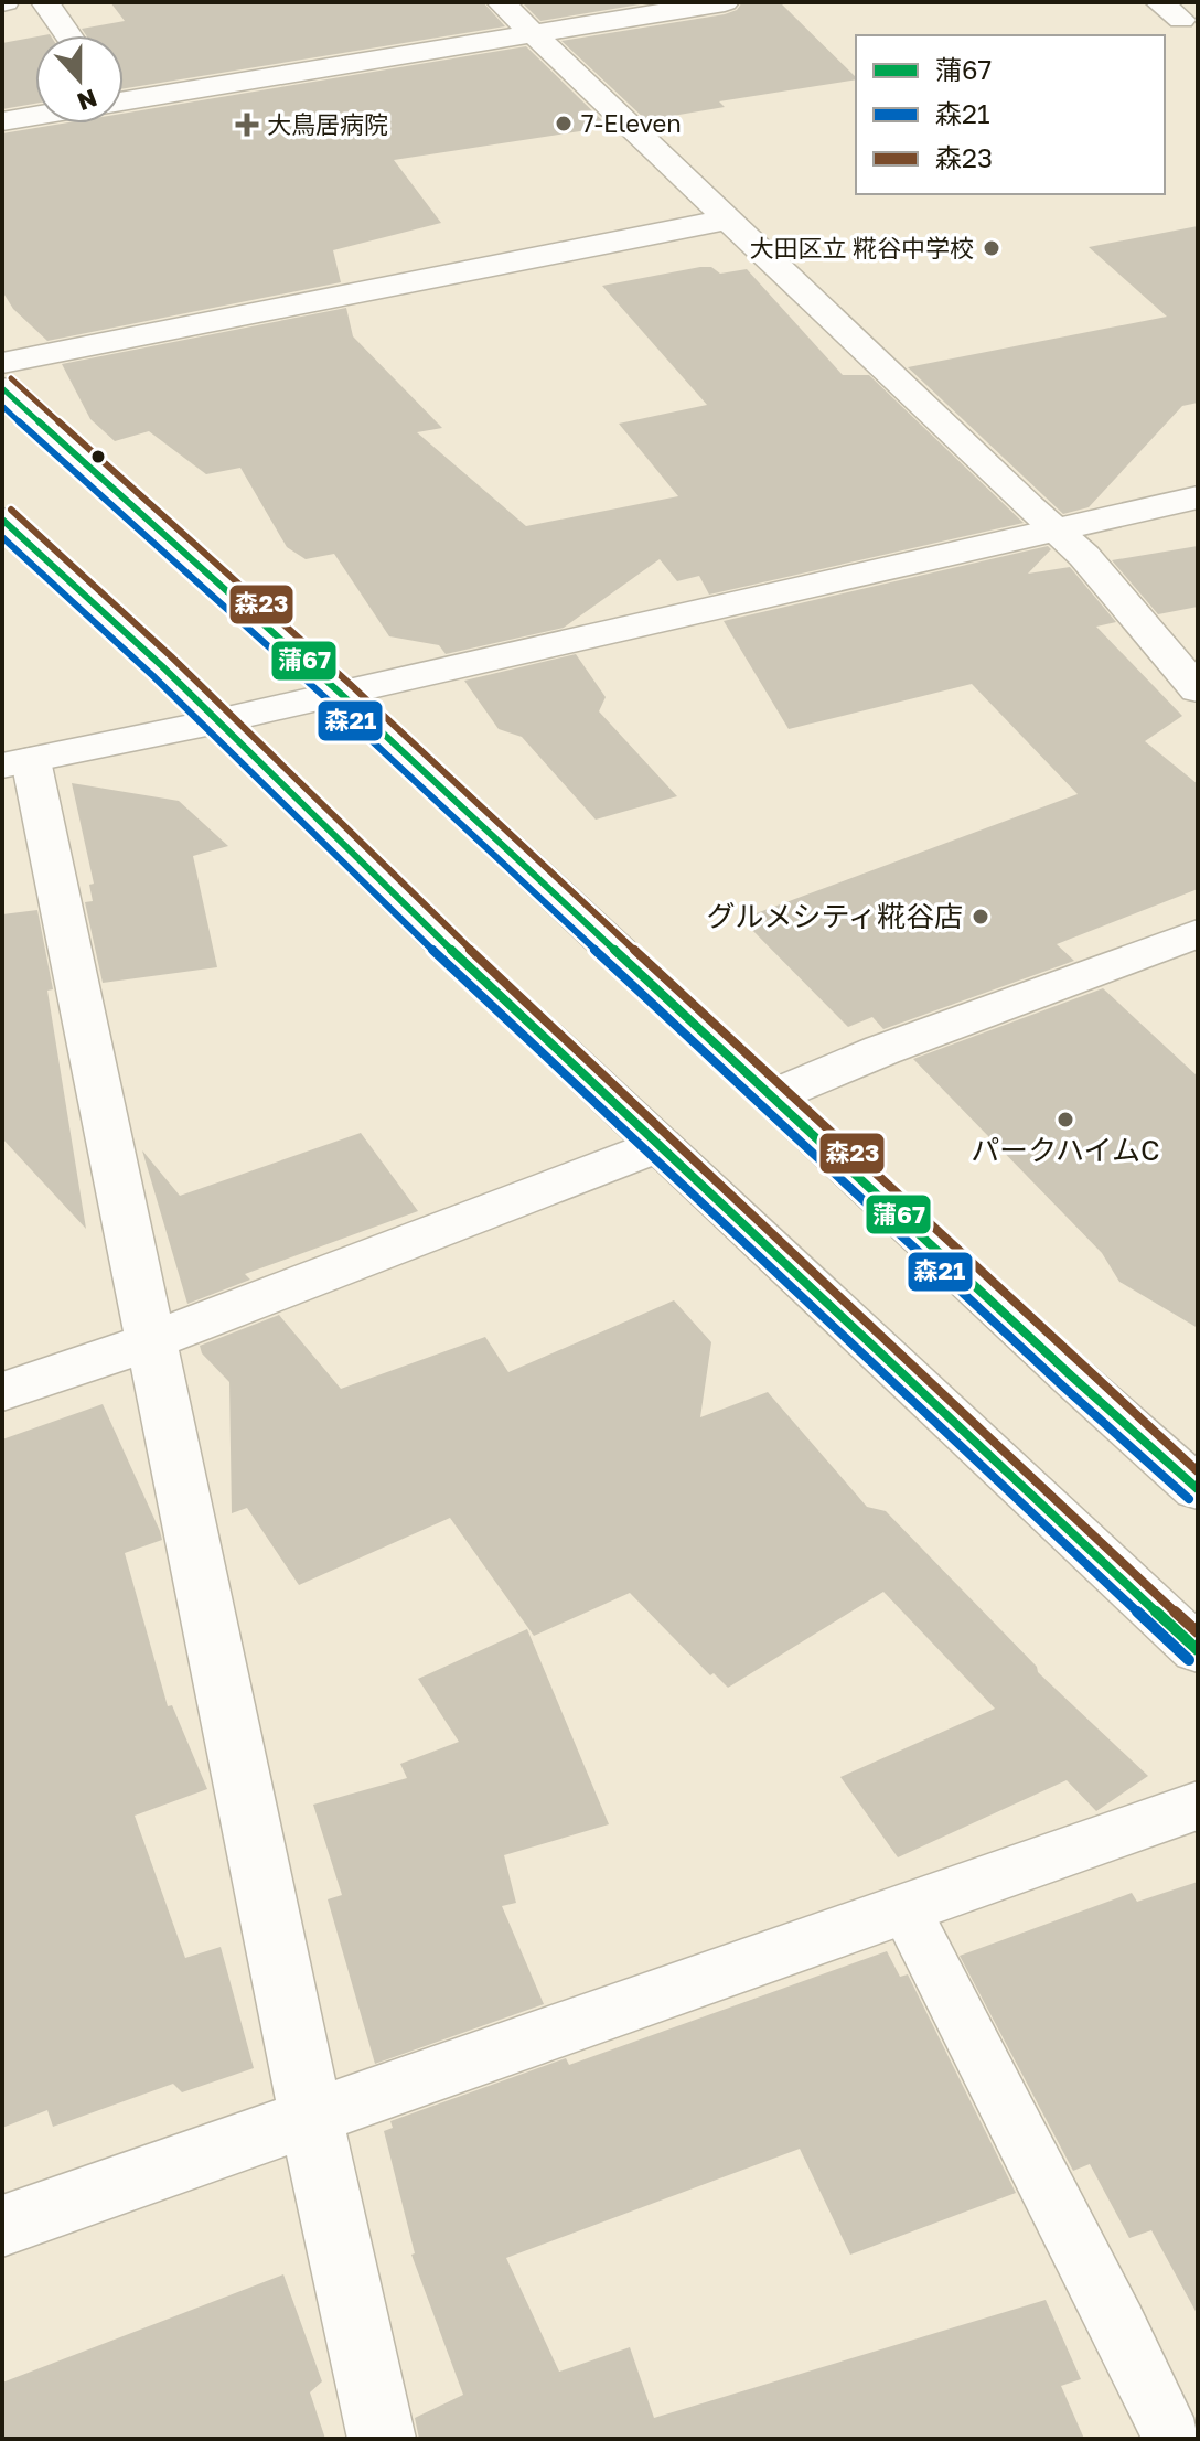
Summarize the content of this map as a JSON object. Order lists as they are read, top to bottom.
{
  "places": {
    "other": [
      "7-Eleven",
      "大田区立 糀谷中学校",
      "グルメシティ糀谷店",
      "パークハイムC"
    ],
    "health": ["大鳥居病院"]
  },
  "lines": ["transit line 森23", "transit line 蒲67", "transit line 森21"],
  "legend": ["蒲67", "森21", "森23"],
  "north": "bottom"
}
